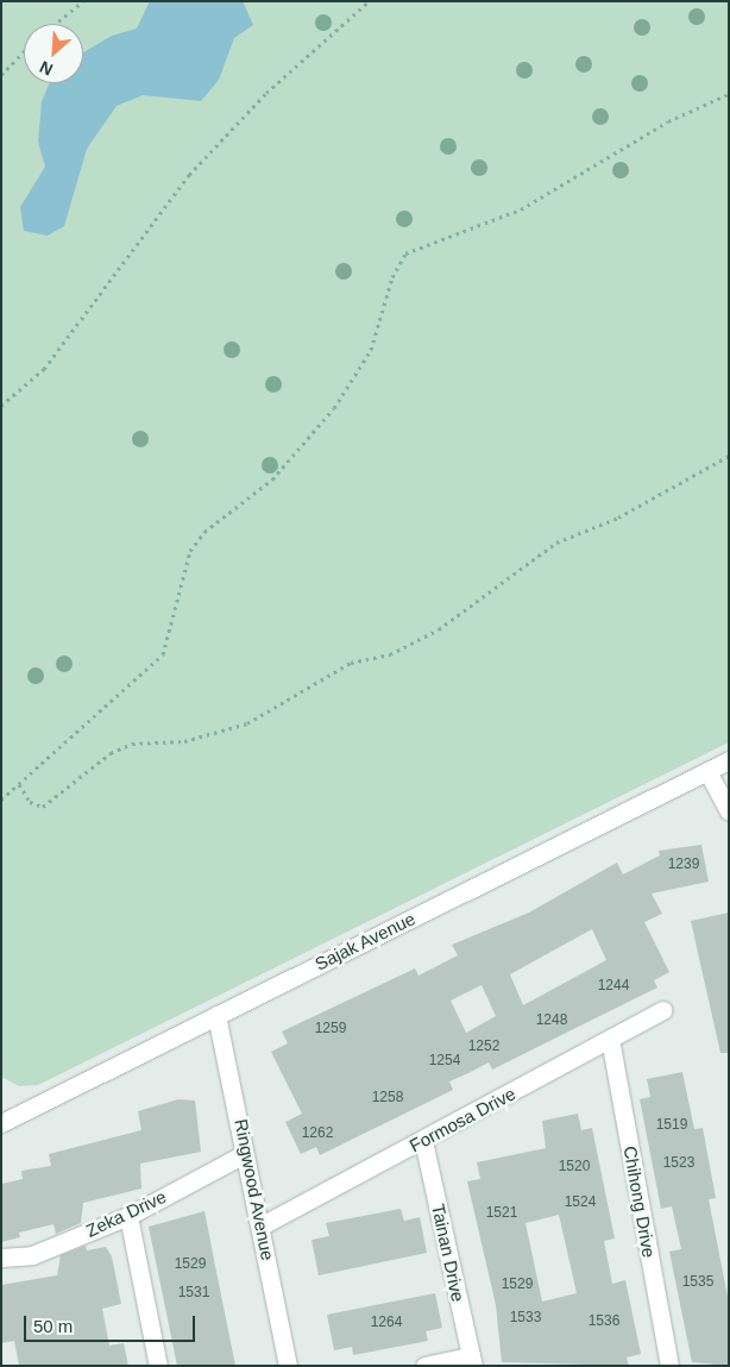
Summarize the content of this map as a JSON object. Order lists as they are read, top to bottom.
{
  "streets": {
    "street": [
      "Sajak Avenue",
      "Formosa Drive",
      "Ringwood Avenue",
      "Chihong Drive",
      "Zeka Drive",
      "Tainan Drive"
    ]
  },
  "crossings": [
    ["Sajak Avenue", "Ringwood Avenue"],
    ["Formosa Drive", "Ringwood Avenue"],
    ["Formosa Drive", "Chihong Drive"],
    ["Formosa Drive", "Tainan Drive"],
    ["Ringwood Avenue", "Zeka Drive"]
  ],
  "house_numbers": [
    "1239",
    "1244",
    "1248",
    "1259",
    "1252",
    "1254",
    "1258",
    "1519",
    "1262",
    "1523",
    "1520",
    "1524",
    "1521",
    "1529",
    "1535",
    "1529",
    "1531",
    "1533",
    "1536",
    "1264"
  ],
  "scale_bar": "50 m",
  "north": "bottom left"
}
